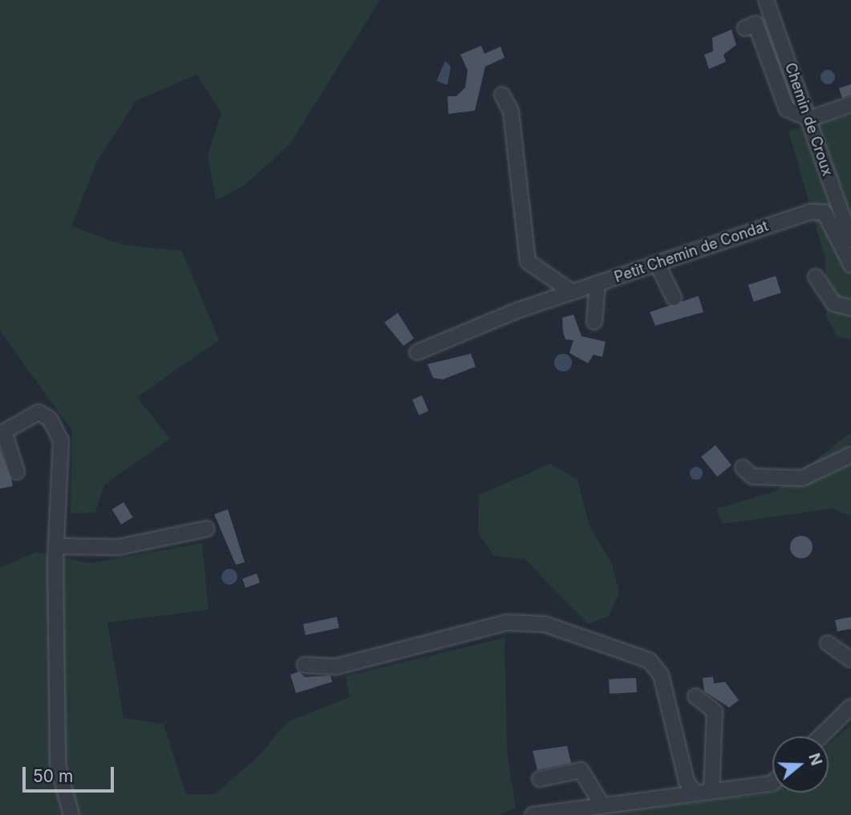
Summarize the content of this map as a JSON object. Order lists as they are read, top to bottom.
{
  "streets": {
    "street": ["Chemin de Croux", "Petit Chemin de Condat"]
  },
  "scale_bar": "50 m",
  "north": "right"
}
